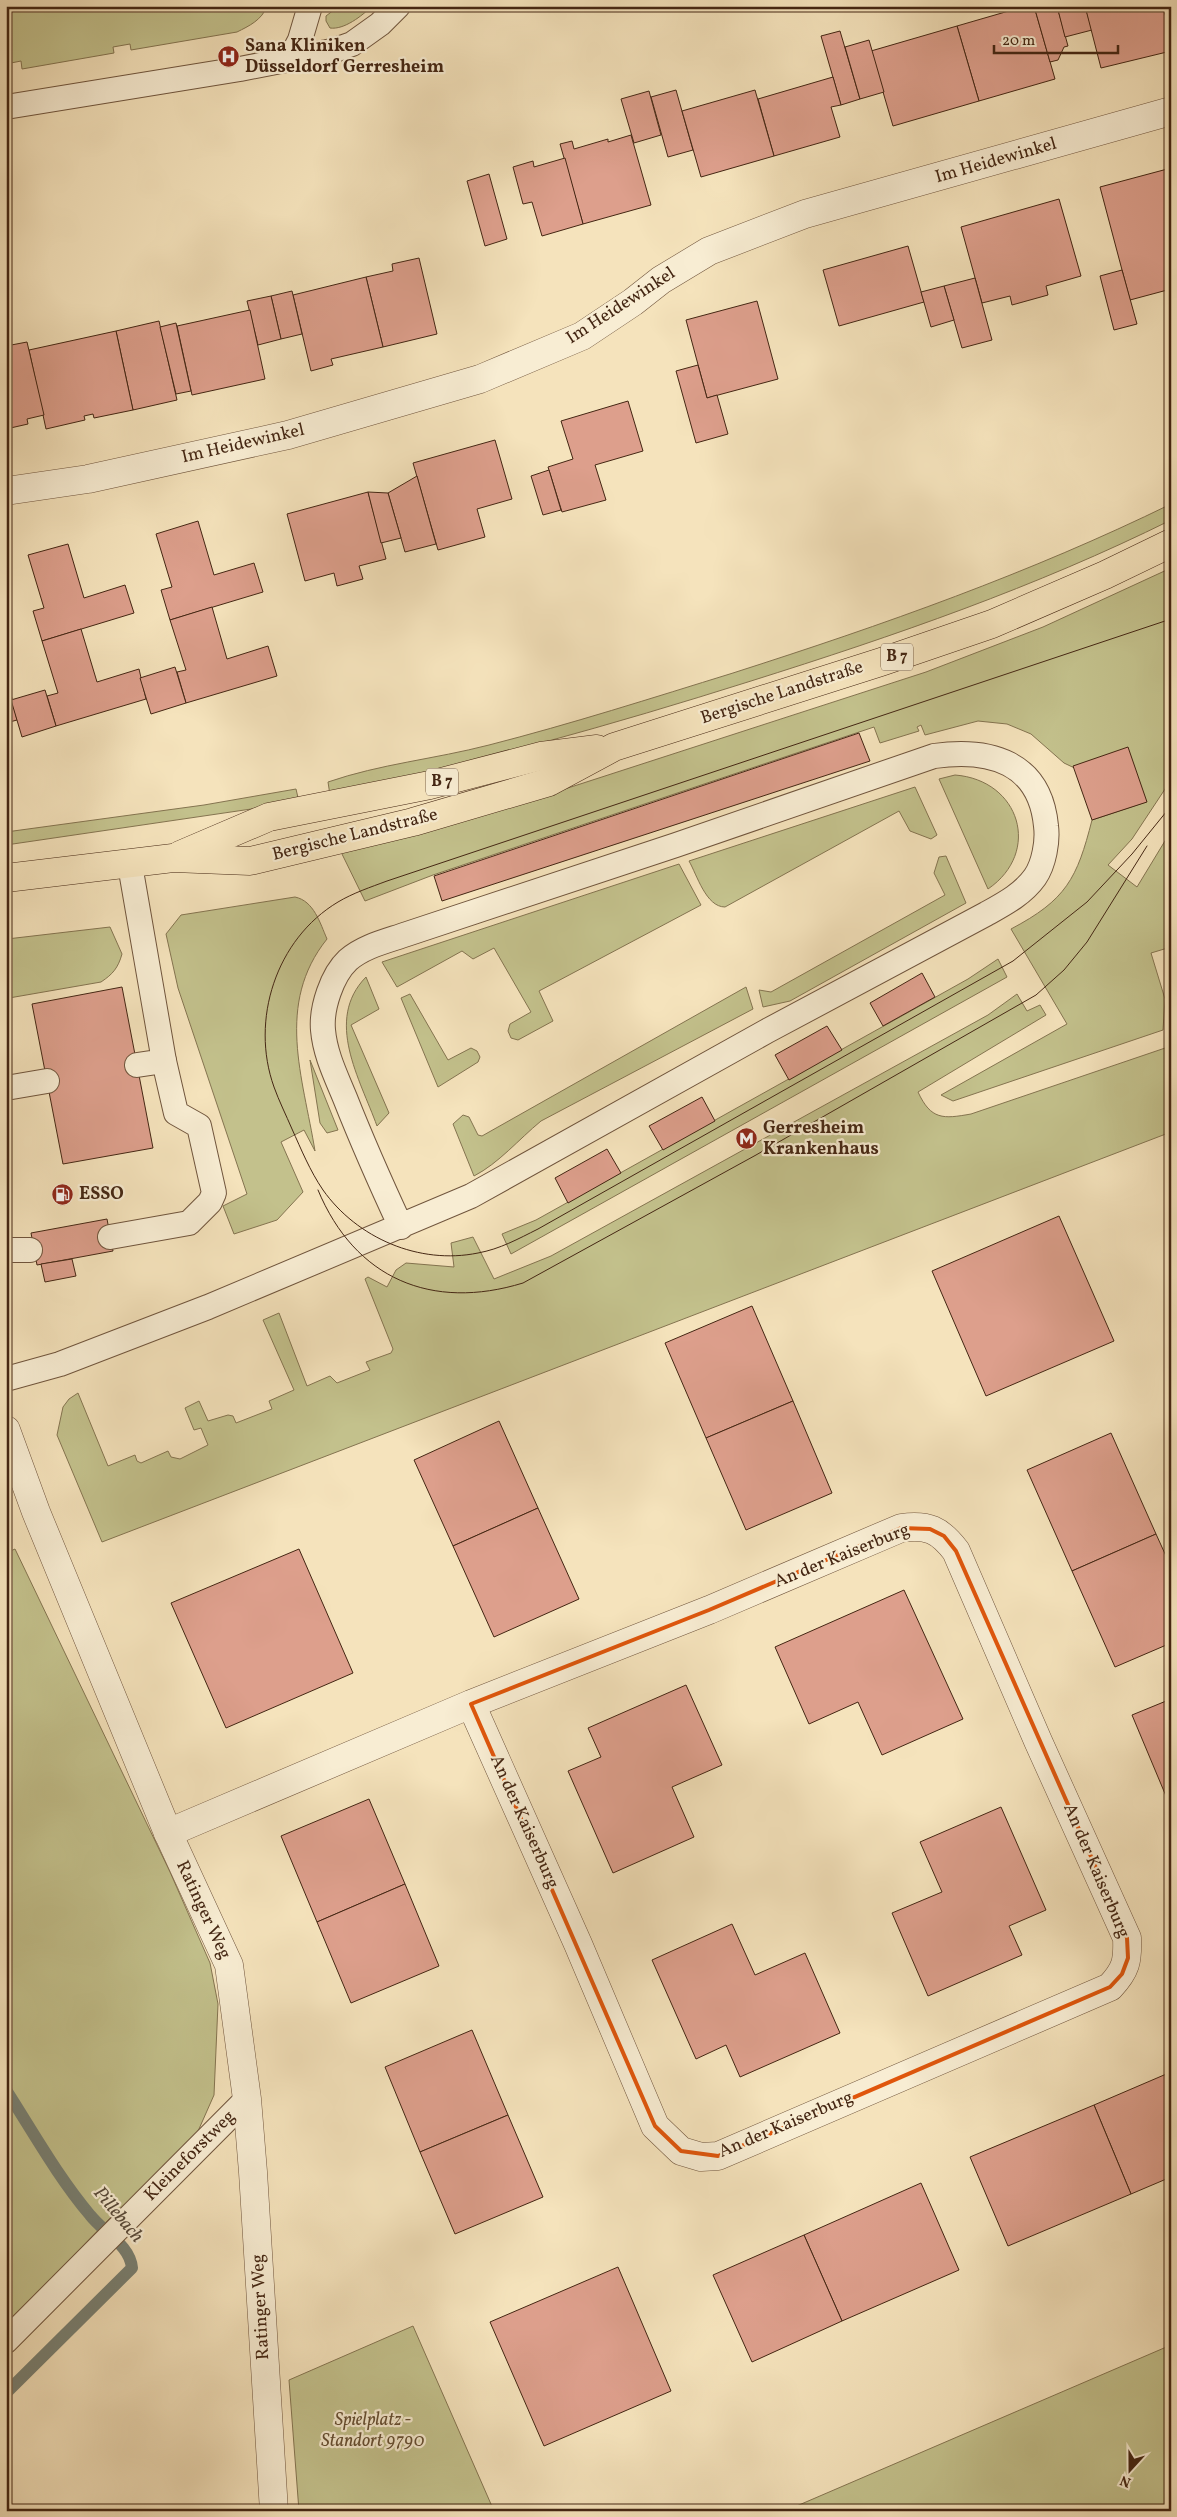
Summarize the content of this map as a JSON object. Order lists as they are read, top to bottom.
{
  "streets": {
    "main road": ["B 7", "Bergische Landstraße"],
    "street": ["Im Heidewinkel", "An der Kaiserburg", "Ratinger Weg"],
    "lane": ["Kleineforstweg"]
  },
  "crossings": [
    ["An der Kaiserburg", "Ratinger Weg"],
    ["Ratinger Weg", "Kleineforstweg"]
  ],
  "water": ["Pillebach"],
  "parks": ["Spielplatz - Standort 9790"],
  "places": {
    "hospital": ["Sana Kliniken Düsseldorf Gerresheim"],
    "metro station": ["Gerresheim Krankenhaus"],
    "fuel station": ["ESSO"]
  },
  "scale_bar": "20 m",
  "north": "bottom"
}
